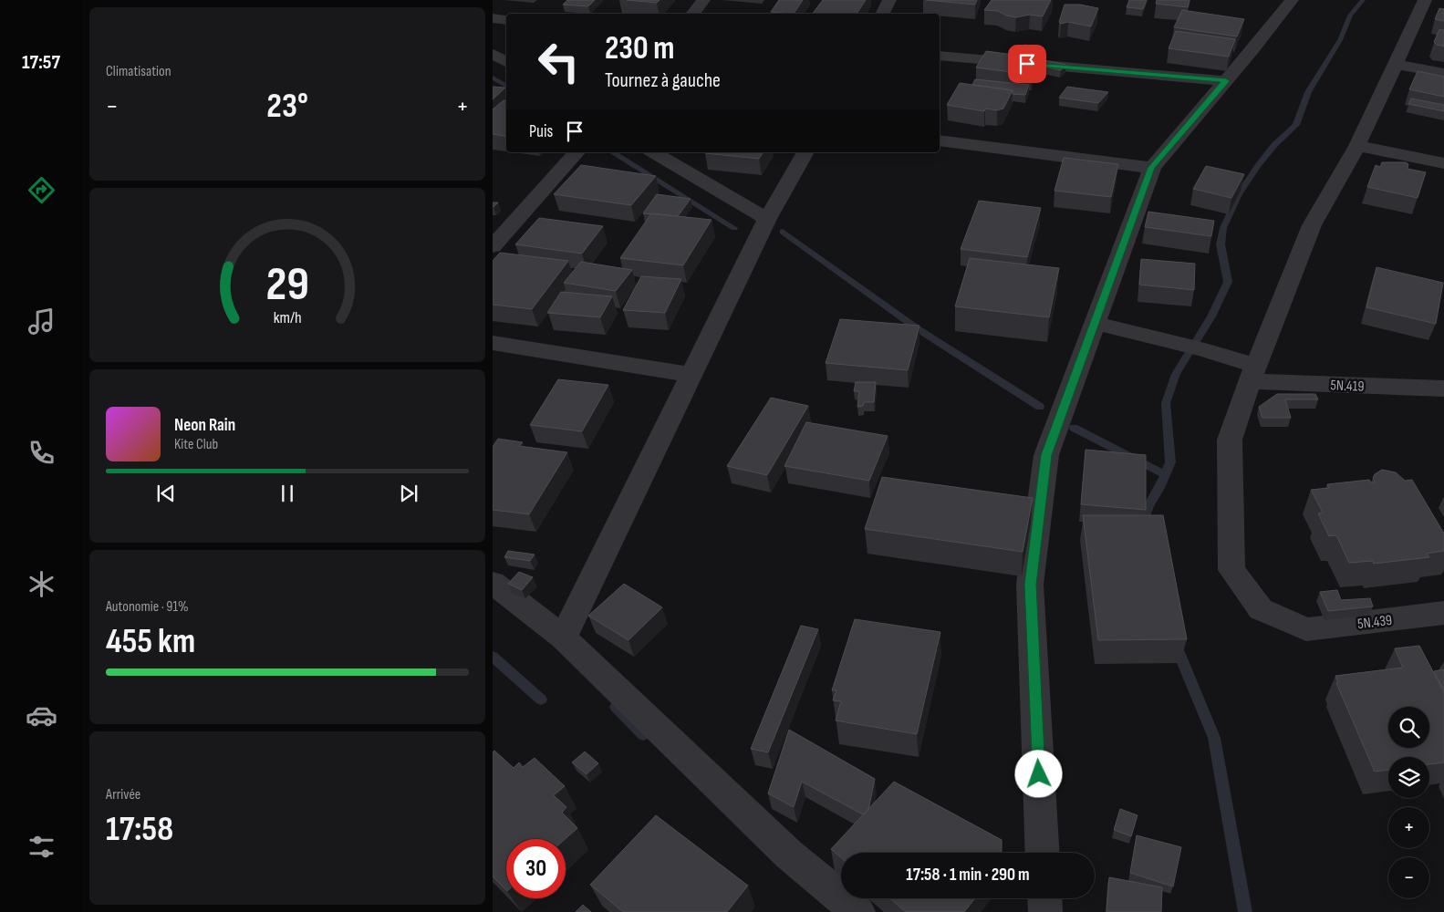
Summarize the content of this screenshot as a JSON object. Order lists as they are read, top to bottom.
{
  "streets": {
    "street": ["5N.419", "5N.439"]
  },
  "crossings": [
    ["5N.419", "5N.439"]
  ],
  "page": {
    "tabs": "17:57",
    "tile": [
      "Climatisation",
      ["Autonomie · 91%", "455 km"],
      ["Arrivée", "17:58"]
    ],
    "turn": ["230 m", "Tournez à gauche"],
    "heat": ["−", "23°", "+"],
    "then": "Puis",
    "song": ["Neon Rain", "Kite Club"],
    "map_buttons": ["+", "−"],
    "limit": "30",
    "trip": "17:58 · 1 min · 290 m",
    "gauge": ["29", "km/h"]
  }
}
